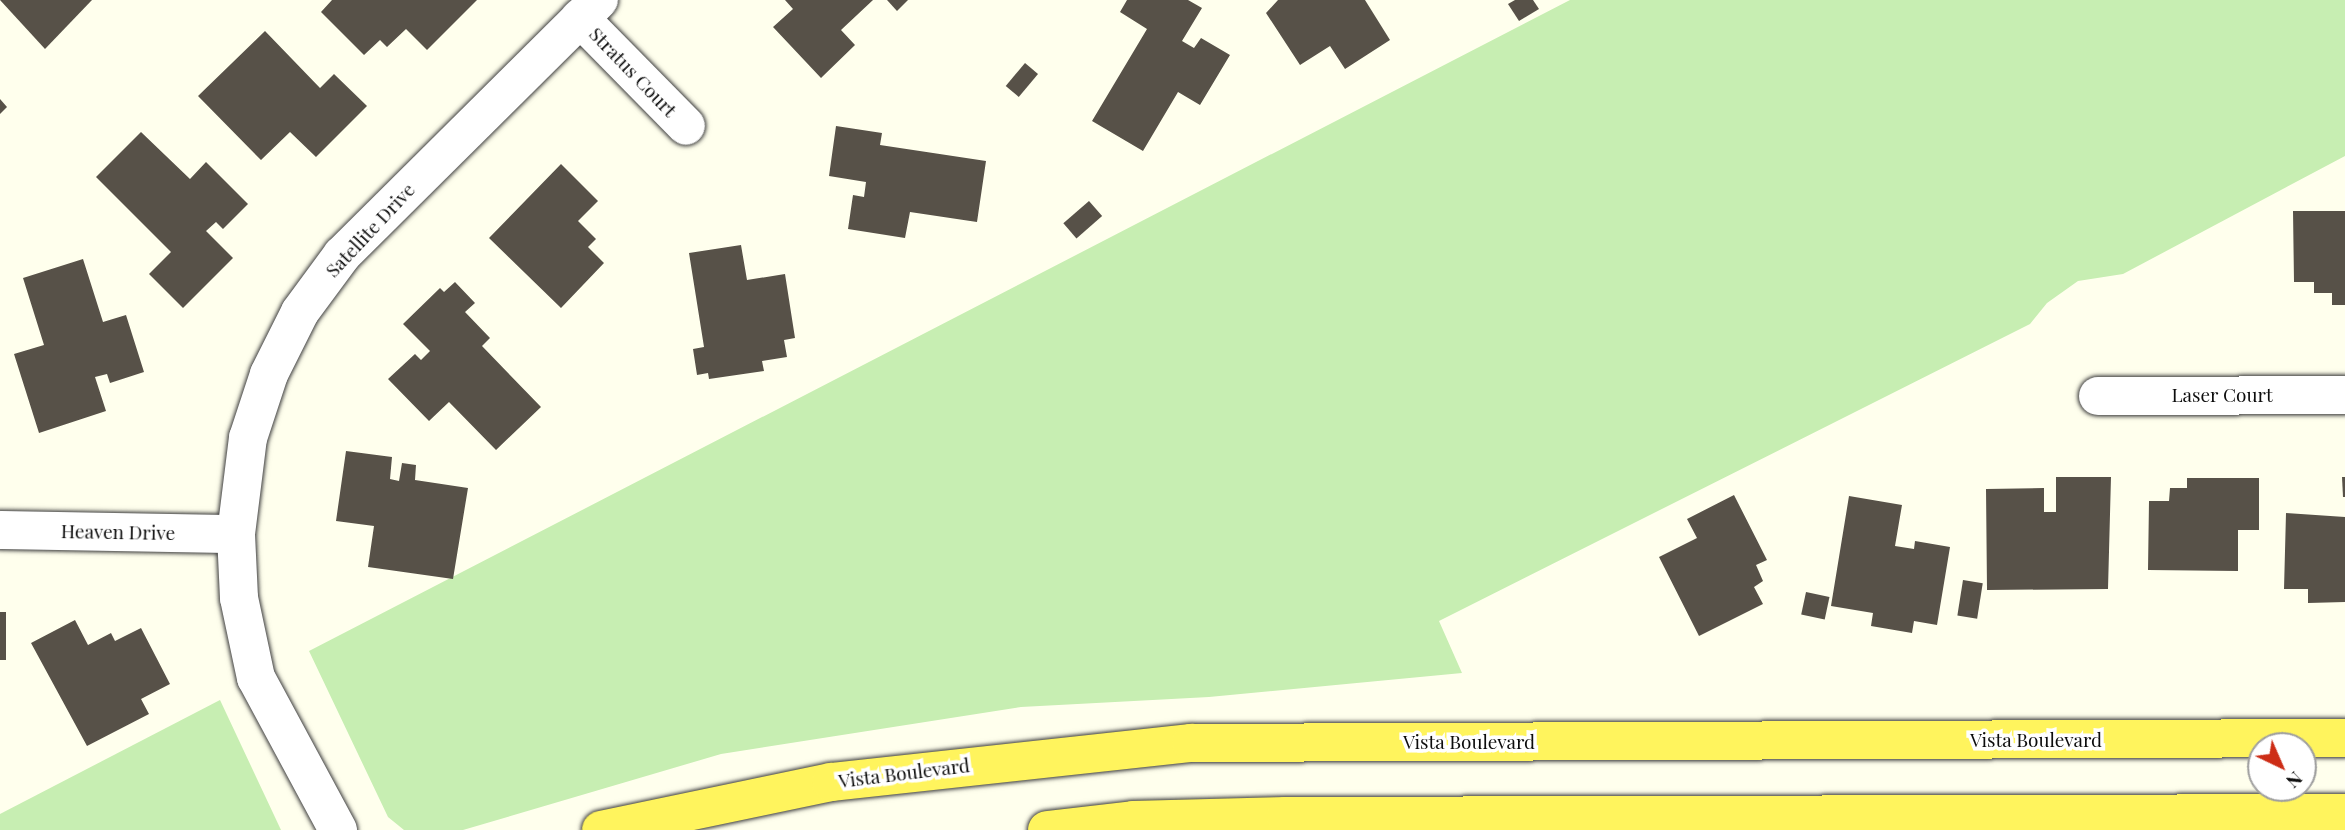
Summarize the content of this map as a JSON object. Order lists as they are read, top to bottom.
{
  "streets": {
    "main road": ["Vista Boulevard"],
    "street": [
      "Stratus Court",
      "Satellite Drive",
      "Laser Court",
      "Heaven Drive"
    ]
  },
  "crossings": [
    ["Stratus Court", "Satellite Drive"],
    ["Satellite Drive", "Heaven Drive"]
  ],
  "north": "bottom right"
}
